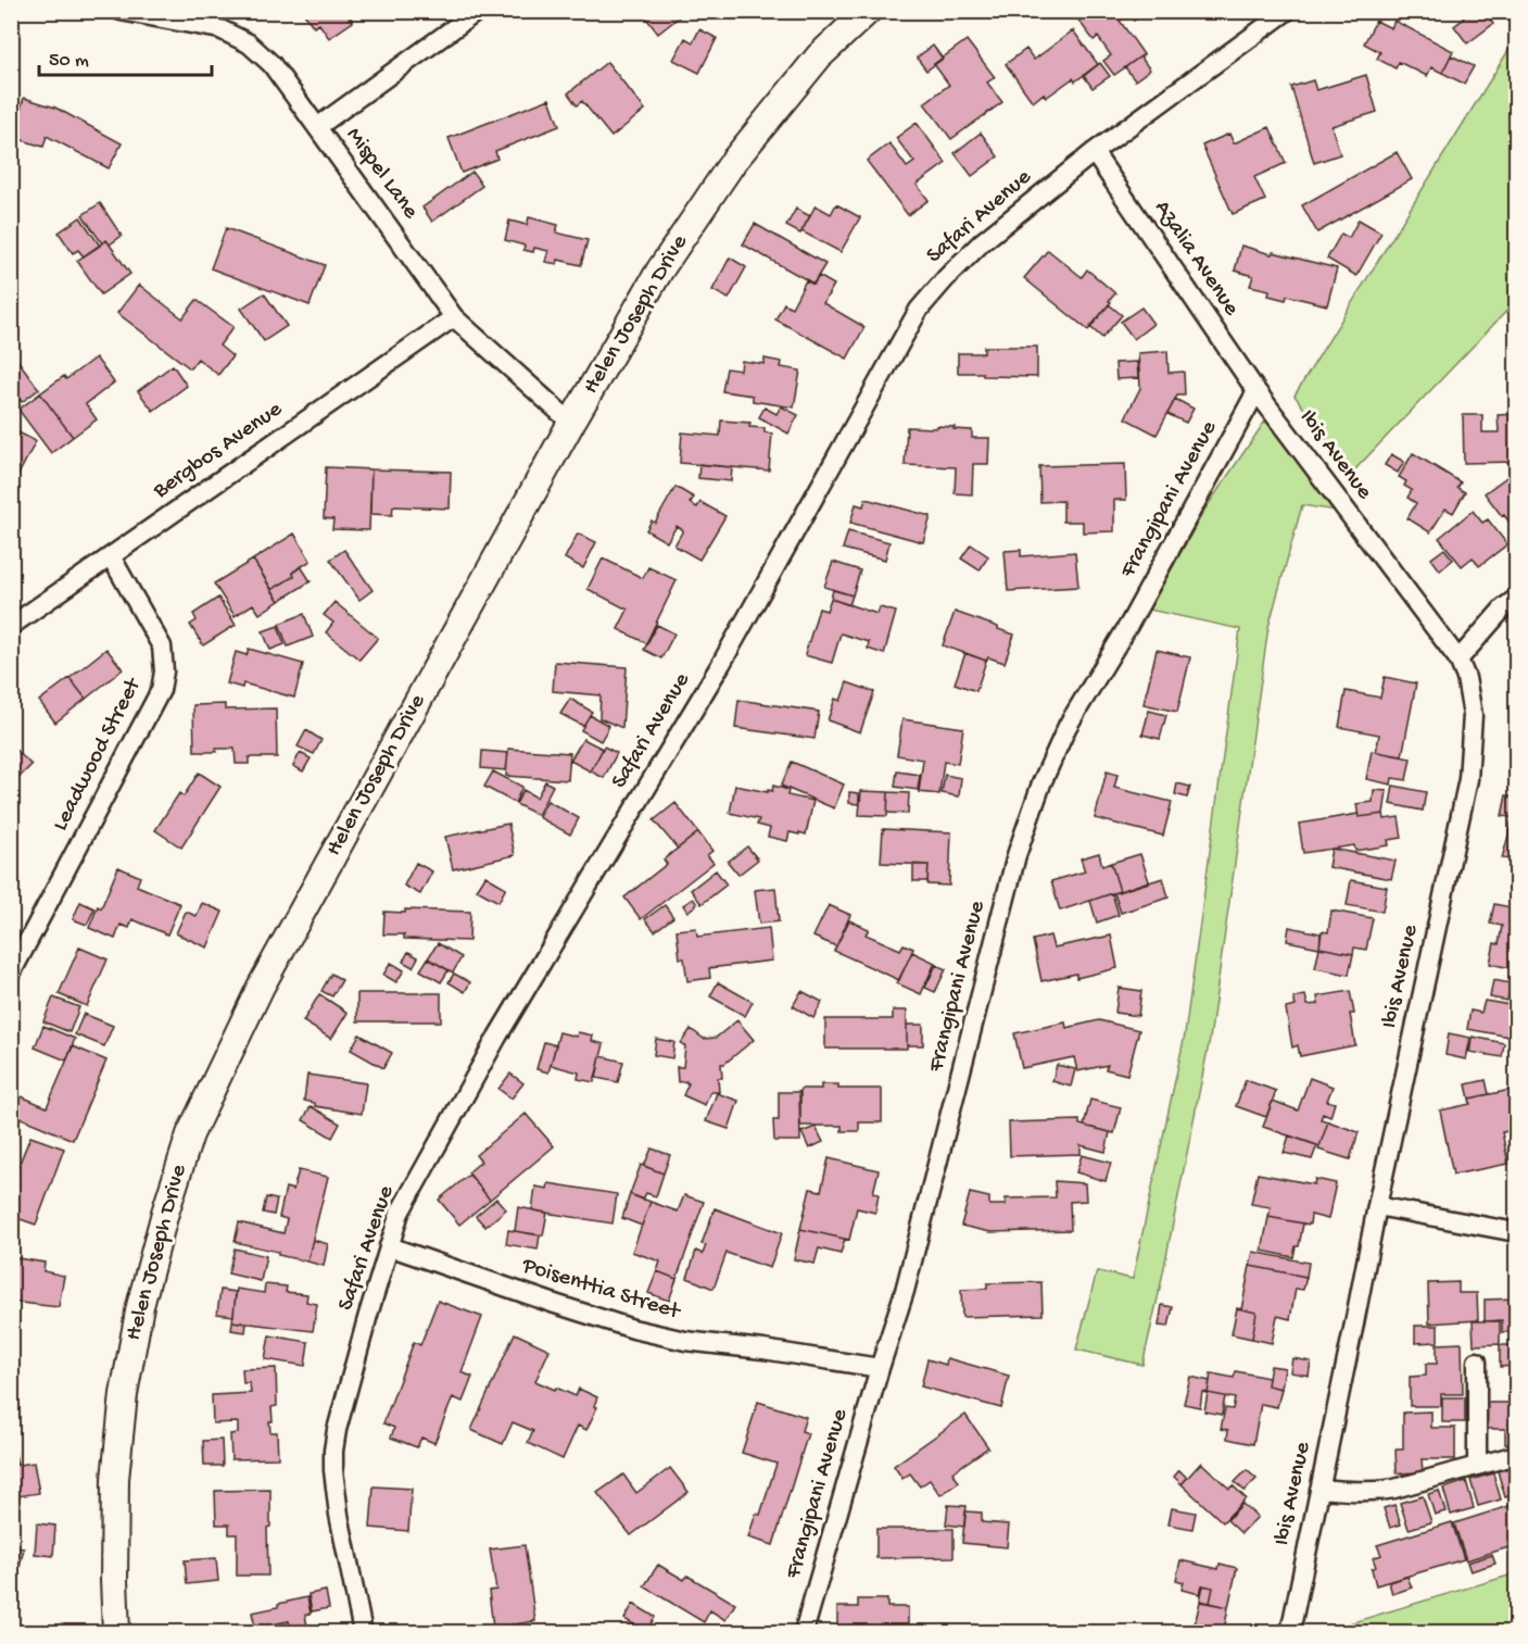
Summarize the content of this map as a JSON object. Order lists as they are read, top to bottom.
{
  "streets": {
    "street": [
      "Mispel Lane",
      "Safari Avenue",
      "Azalia Avenue",
      "Helen Joseph Drive",
      "Bergbos Avenue",
      "Ibis Avenue",
      "Frangipani Avenue",
      "Leadwood Street",
      "Poisenttia Street"
    ]
  },
  "crossings": [
    ["Mispel Lane", "Helen Joseph Drive"],
    ["Mispel Lane", "Bergbos Avenue"],
    ["Safari Avenue", "Azalia Avenue"],
    ["Safari Avenue", "Poisenttia Street"],
    ["Azalia Avenue", "Ibis Avenue"],
    ["Azalia Avenue", "Frangipani Avenue"],
    ["Bergbos Avenue", "Leadwood Street"],
    ["Ibis Avenue", "Frangipani Avenue"],
    ["Frangipani Avenue", "Poisenttia Street"]
  ],
  "scale_bar": "50 m"
}
